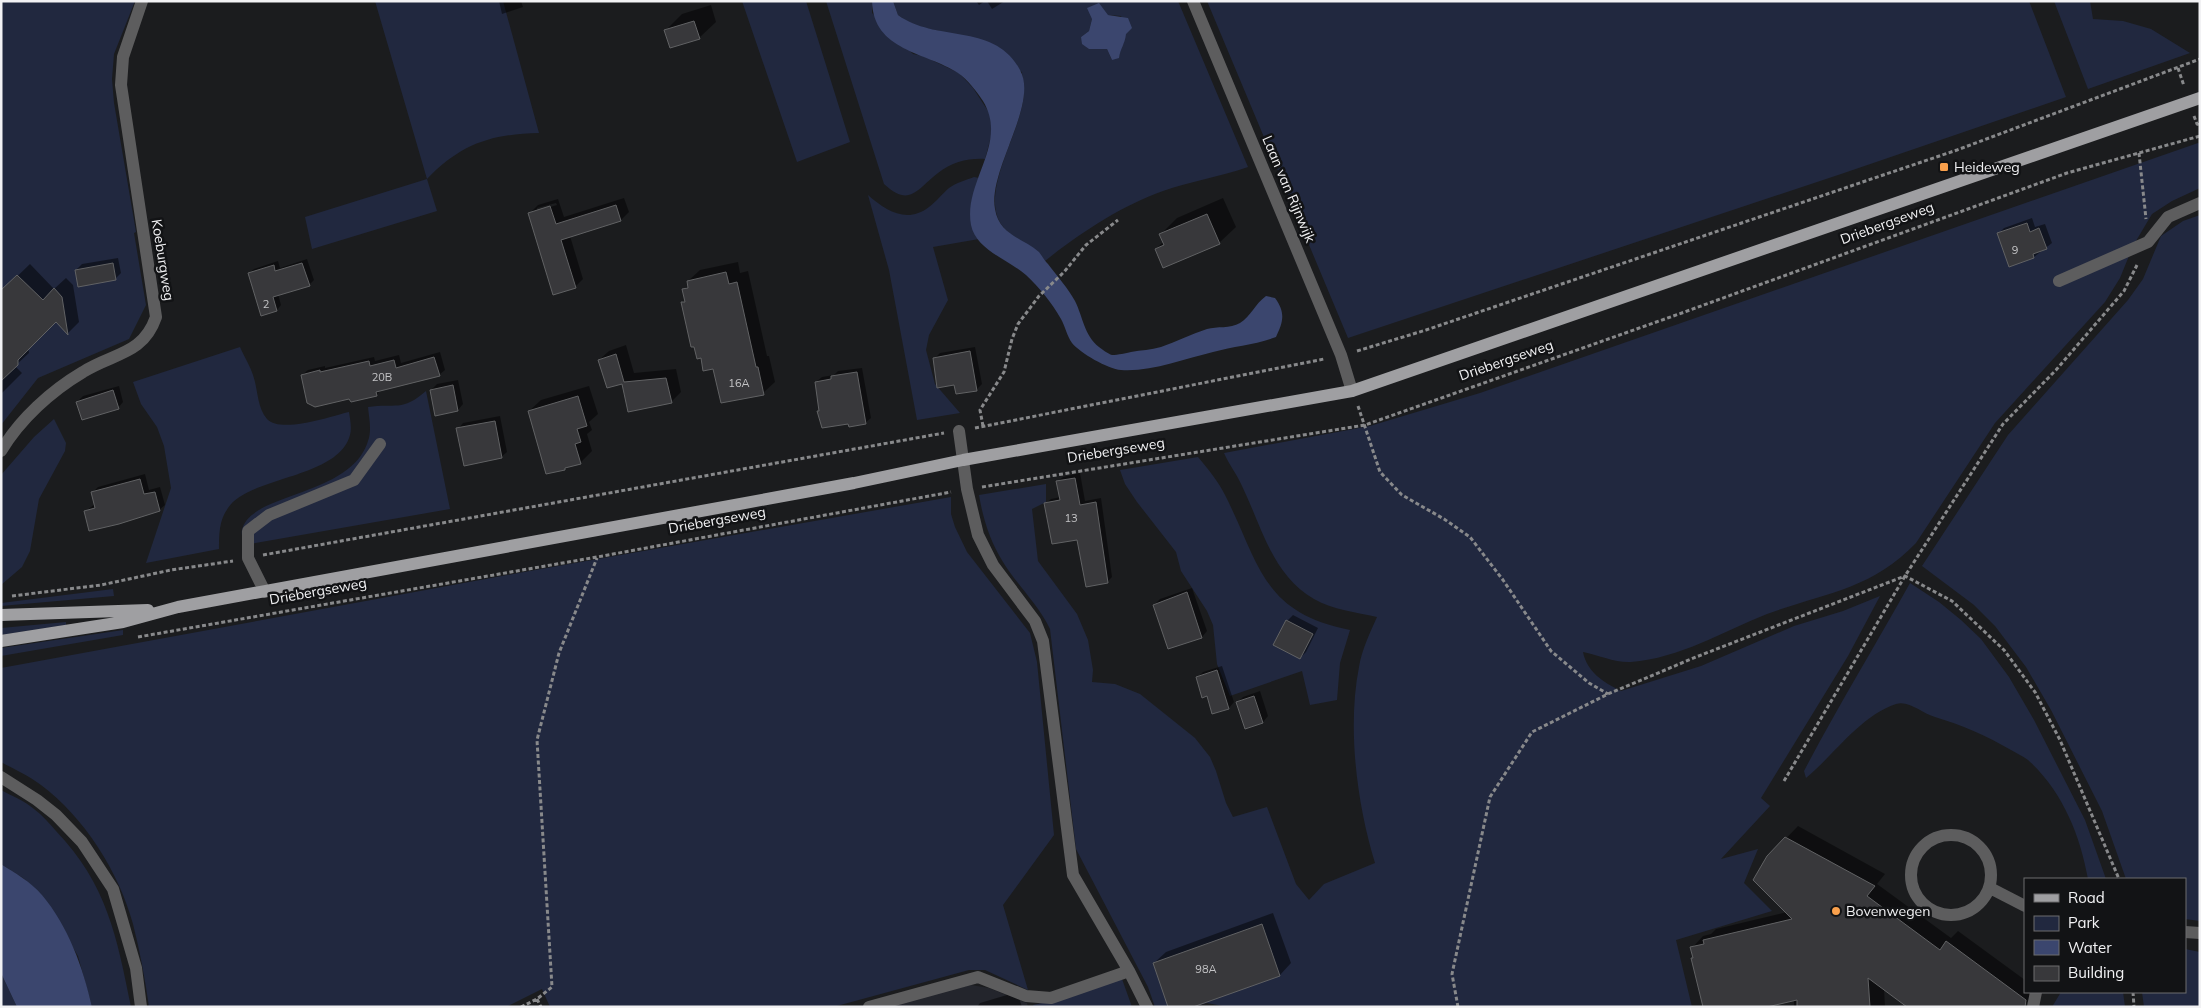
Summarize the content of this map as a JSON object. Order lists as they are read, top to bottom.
{
  "streets": {
    "main road": ["Driebergseweg"],
    "street": ["Laan van Rijnwijk", "Koeburgweg"]
  },
  "crossings": [
    ["Laan van Rijnwijk", "Driebergseweg"]
  ],
  "places": {
    "transit": ["Heideweg"],
    "other": ["Bovenwegen"]
  },
  "house_numbers": [
    "9",
    "2",
    "20B",
    "16A",
    "13",
    "98A"
  ],
  "legend": [
    "Road",
    "Park",
    "Water",
    "Building"
  ]
}
